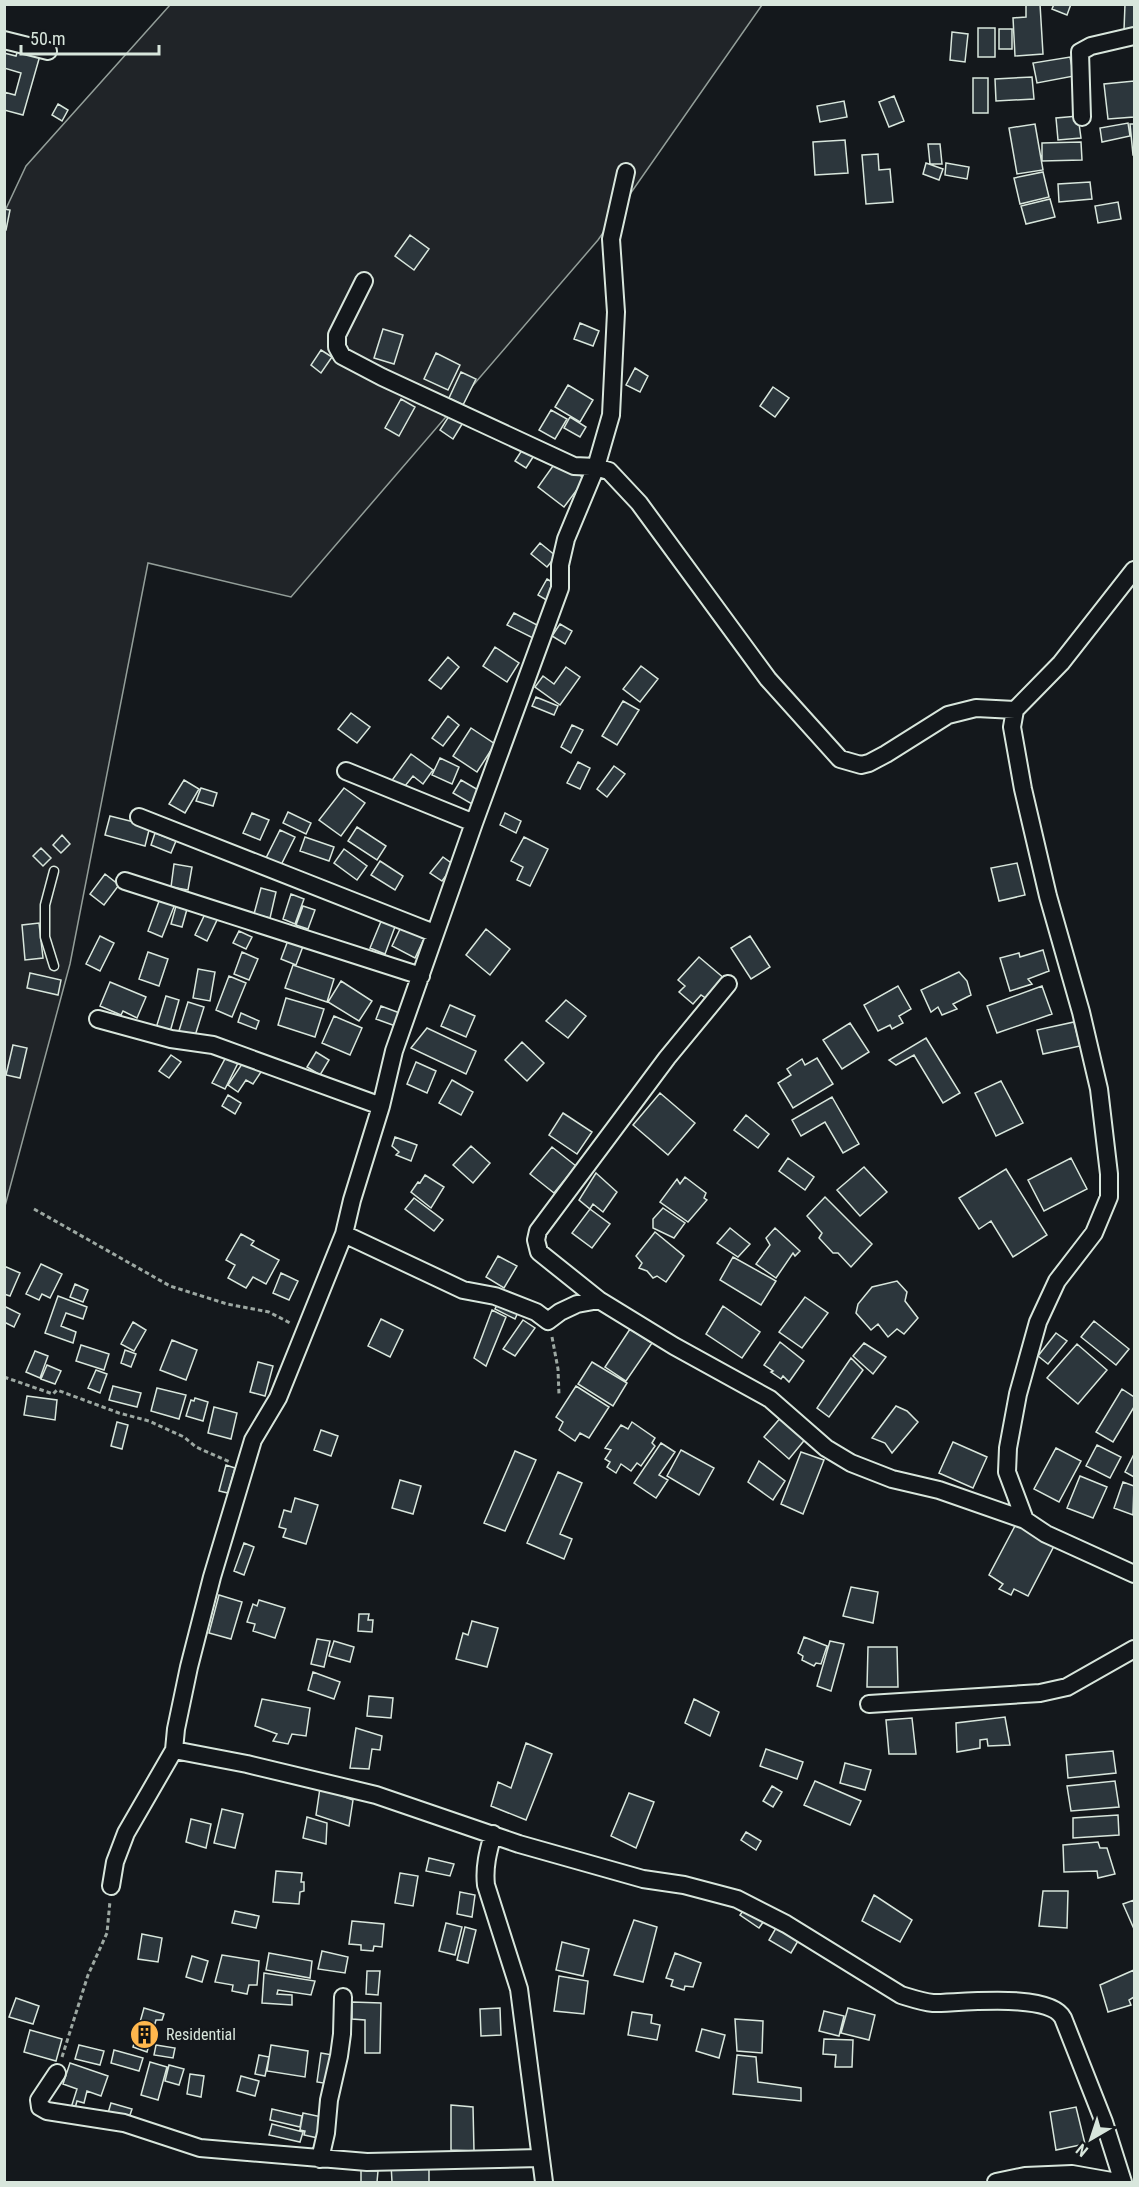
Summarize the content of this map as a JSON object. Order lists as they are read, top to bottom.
{
  "places": {
    "building": ["Residential"]
  },
  "scale_bar": "50 m",
  "north": "bottom left"
}
